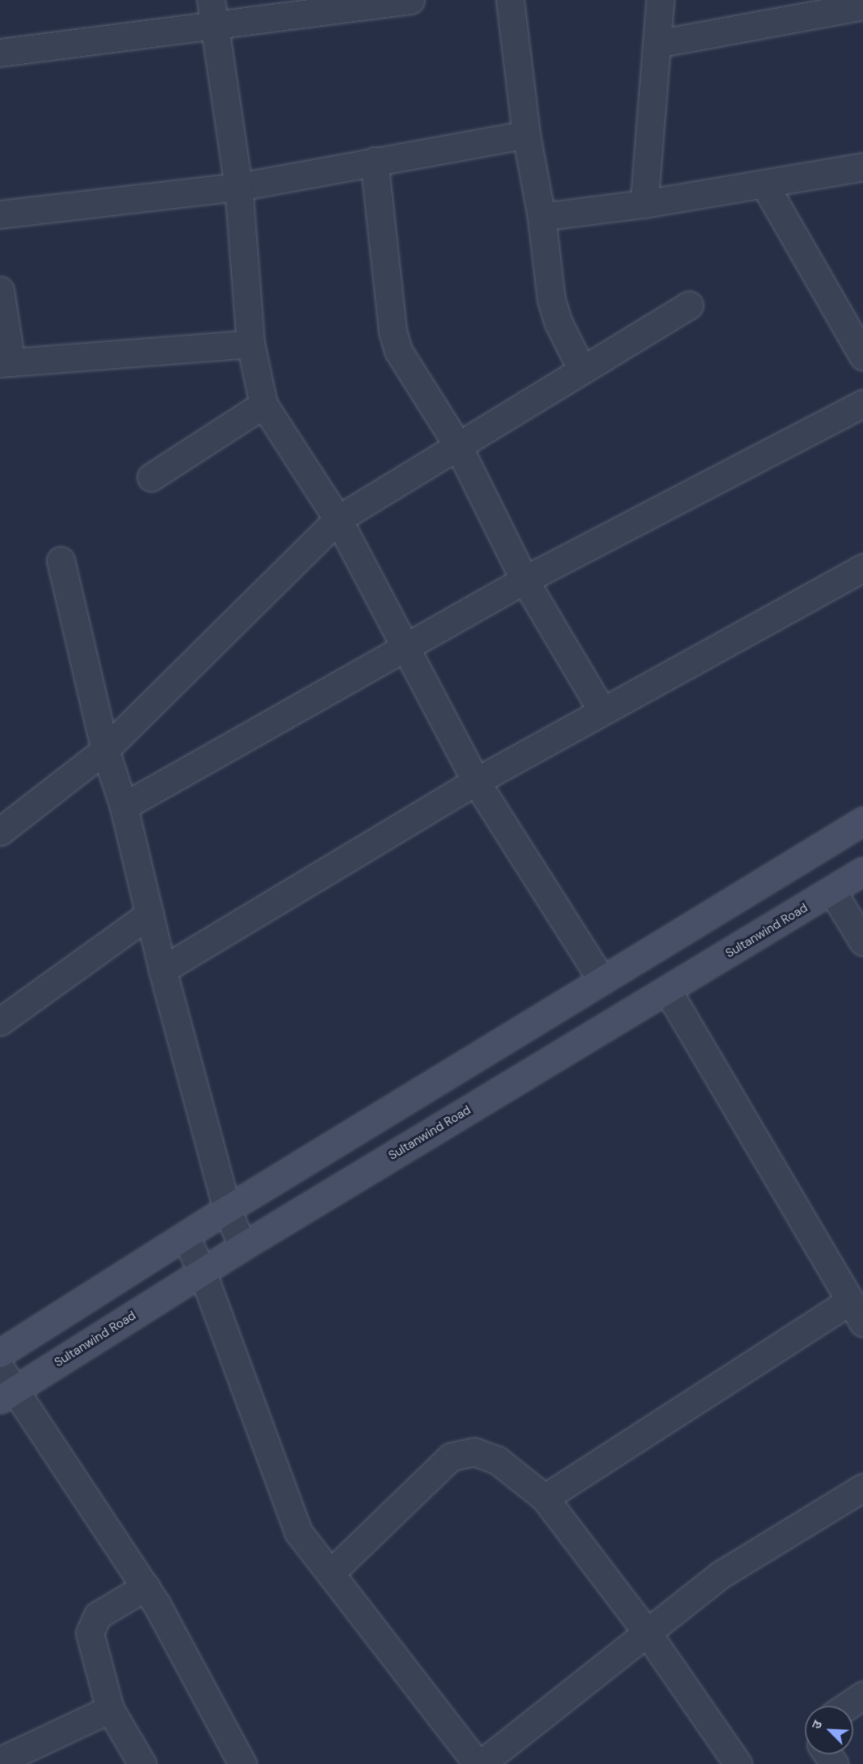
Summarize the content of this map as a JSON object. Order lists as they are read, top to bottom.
{
  "streets": {
    "main road": ["Sultanwind Road"]
  },
  "north": "top left"
}
